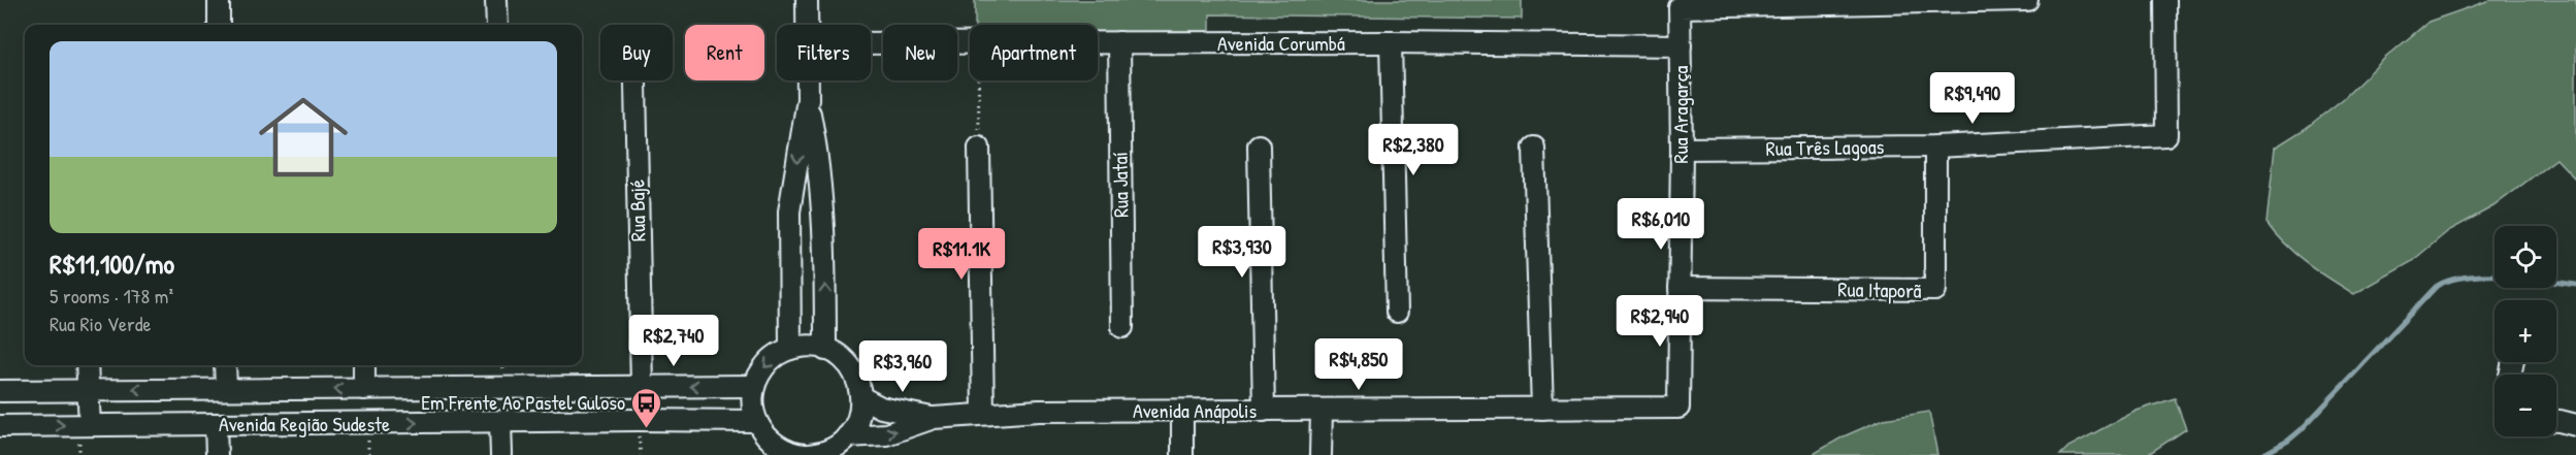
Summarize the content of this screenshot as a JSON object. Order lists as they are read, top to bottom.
{
  "streets": {
    "street": [
      "Avenida Corumbá",
      "Rua Aragarça",
      "Rua Três Lagoas",
      "Rua Jataí",
      "Rua Bajé",
      "Rua Itaporã",
      "Avenida Anápolis",
      "Avenida Região Sudeste"
    ]
  },
  "crossings": [
    ["Avenida Corumbá", "Rua Aragarça"],
    ["Avenida Corumbá", "Rua Jataí"],
    ["Rua Aragarça", "Rua Três Lagoas"],
    ["Rua Aragarça", "Rua Itaporã"],
    ["Rua Aragarça", "Avenida Anápolis"],
    ["Rua Três Lagoas", "Rua Itaporã"],
    ["Rua Bajé", "Avenida Região Sudeste"],
    ["Avenida Anápolis", "Avenida Região Sudeste"]
  ],
  "places": {
    "bus stop": ["Em Frente Ao Pastel Guloso"]
  },
  "page": {
    "chip": [
      "Buy",
      "Rent",
      "Filters",
      "New",
      "Apartment"
    ],
    "list": [
      {
        "name": "R$11,100/mo",
        "note": "5 rooms · 178 m² · Rua Rio Verde"
      }
    ],
    "price": [
      "R$9,490",
      "R$2,380",
      "R$6,010",
      "R$3,930",
      "R$11.1K",
      "R$2,940",
      "R$2,740",
      "R$4,850",
      "R$3,960"
    ],
    "map_buttons": ["+", "−"]
  }
}
